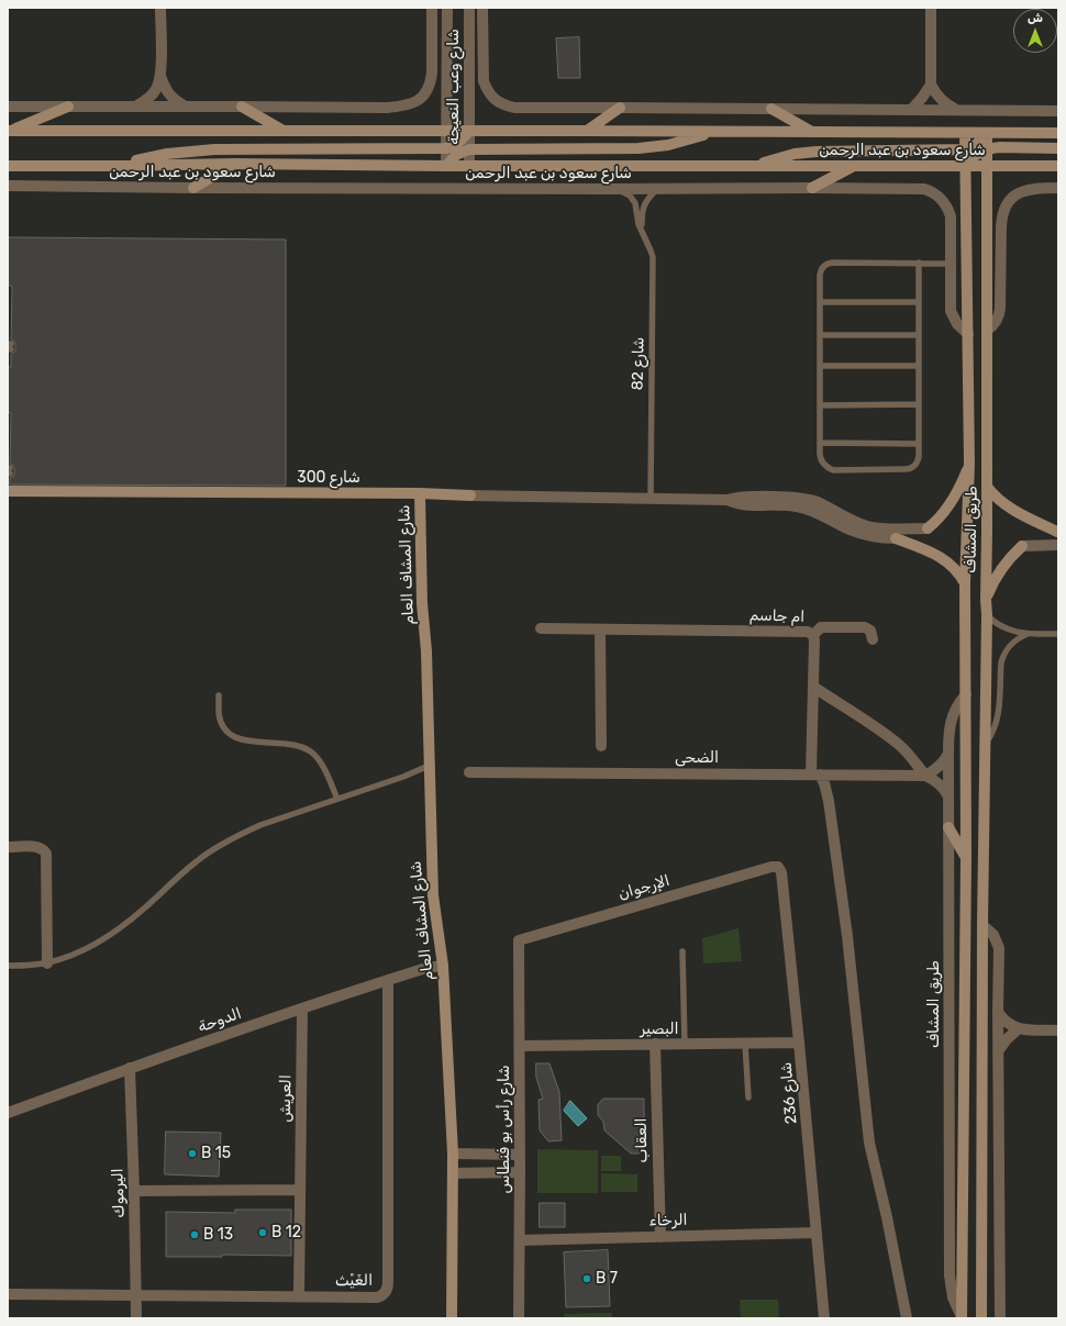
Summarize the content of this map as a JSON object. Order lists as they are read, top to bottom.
{
  "streets": {
    "street": [
      "شارع وعب النعيجة",
      "شارع سعود بن عبد الرحمن",
      "شارع 300",
      "طريق المشاف",
      "شارع المشاف العام",
      "ام جاسم",
      "الضحى",
      "الإرجوان",
      "الدوحة",
      "البصير",
      "شارع 236",
      "العريش",
      "شارع رأس بو فنطاس",
      "العقاب",
      "اليرموك",
      "الرخاء",
      "الغَيْث"
    ],
    "lane": ["شارع 82"]
  },
  "crossings": [
    ["شارع وعب النعيجة", "شارع سعود بن عبد الرحمن"],
    ["شارع سعود بن عبد الرحمن", "شارع 82"],
    ["شارع سعود بن عبد الرحمن", "طريق المشاف"],
    ["شارع 82", "شارع 300"],
    ["شارع 300", "شارع المشاف العام"],
    ["شارع المشاف العام", "الدوحة"],
    ["ام جاسم", "الضحى"],
    ["الإرجوان", "شارع 236"],
    ["الإرجوان", "شارع رأس بو فنطاس"],
    ["الدوحة", "العريش"],
    ["الدوحة", "اليرموك"],
    ["الدوحة", "الغَيْث"],
    ["البصير", "شارع 236"],
    ["البصير", "شارع رأس بو فنطاس"],
    ["البصير", "العقاب"],
    ["شارع 236", "الرخاء"],
    ["العريش", "الغَيْث"],
    ["شارع رأس بو فنطاس", "الرخاء"],
    ["العقاب", "الرخاء"],
    ["اليرموك", "الغَيْث"]
  ],
  "places": [
    "B 15",
    "B 12",
    "B 13",
    "B 7"
  ],
  "north": "top"
}
